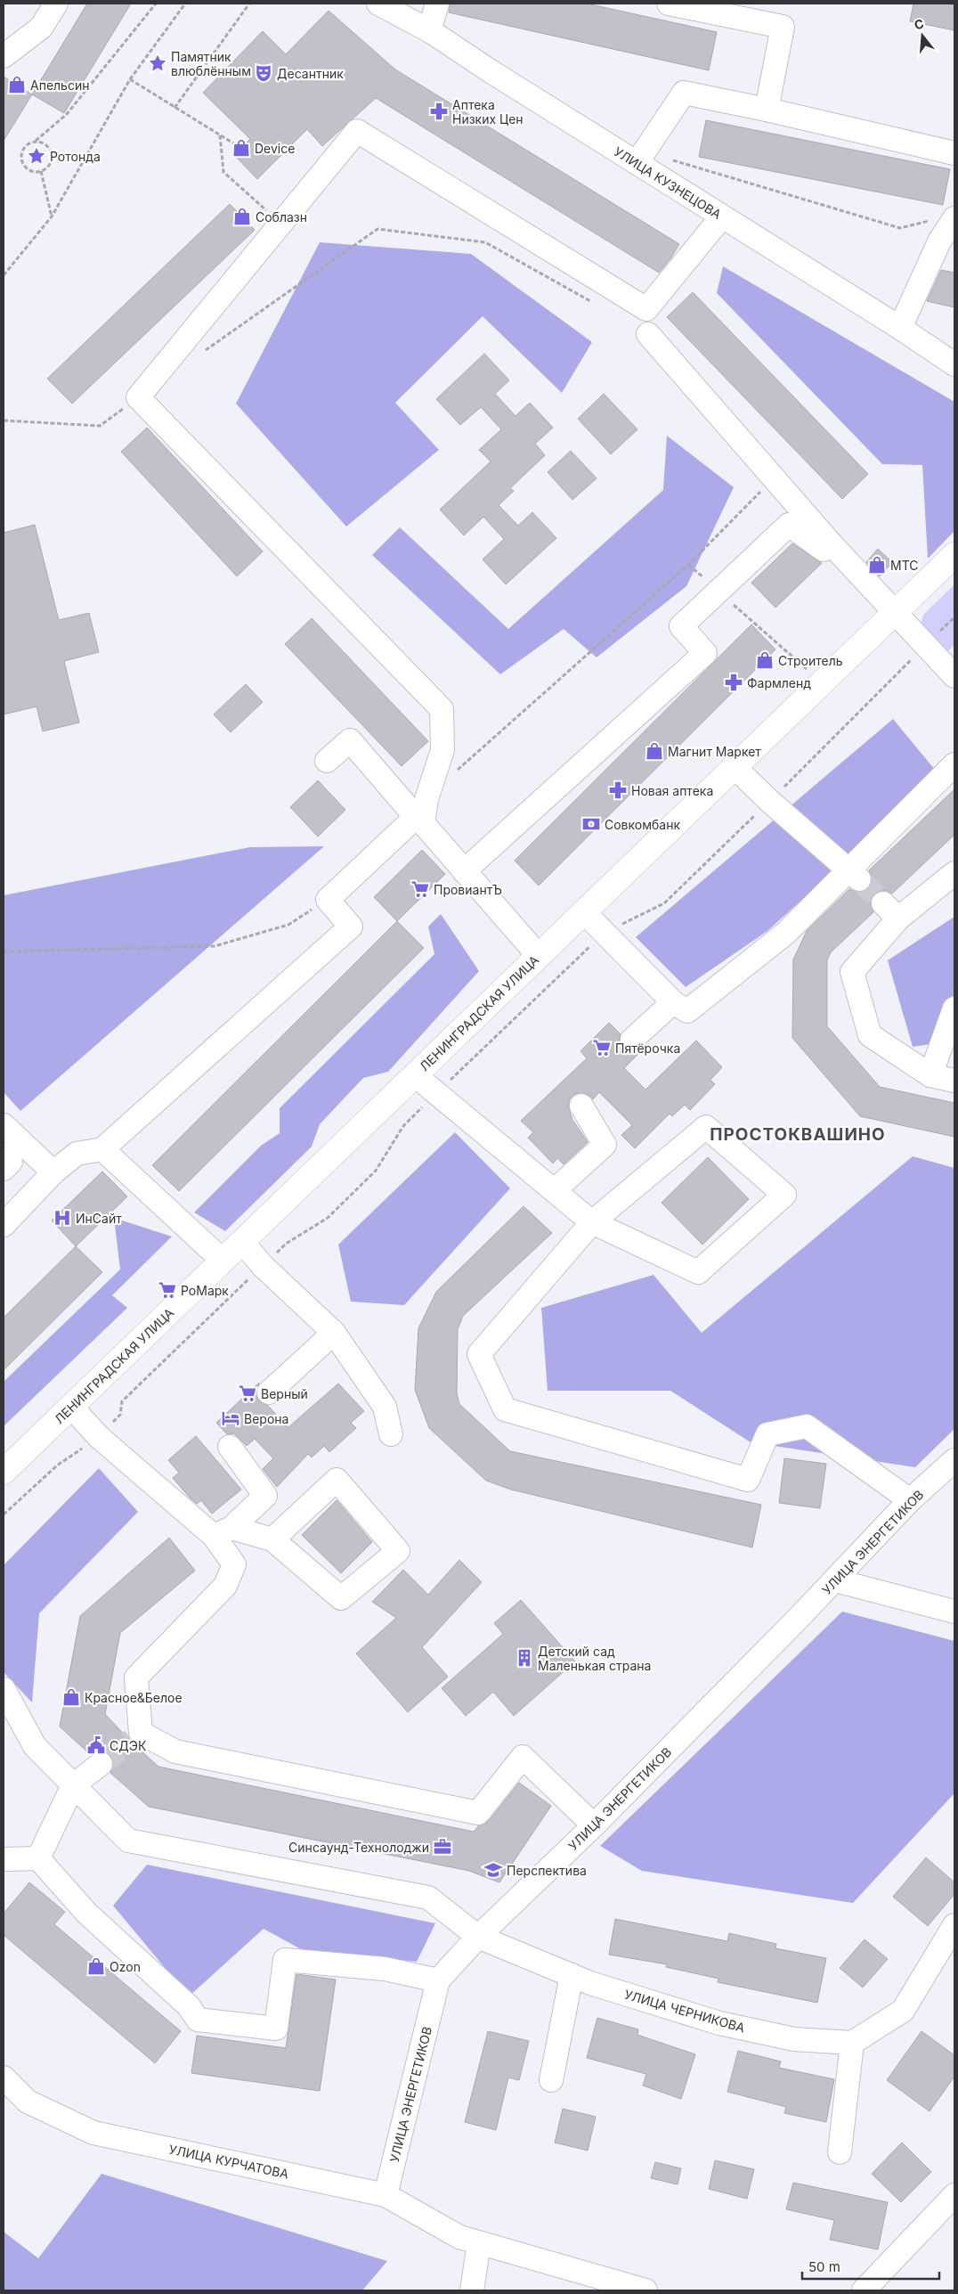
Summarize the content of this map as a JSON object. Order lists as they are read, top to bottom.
{
  "streets": {
    "main road": ["ЛЕНИНГРАДСКАЯ УЛИЦА"],
    "street": [
      "УЛИЦА КУЗНЕЦОВА",
      "УЛИЦА ЭНЕРГЕТИКОВ",
      "УЛИЦА ЧЕРНИКОВА",
      "УЛИЦА КУРЧАТОВА"
    ]
  },
  "crossings": [
    ["УЛИЦА ЭНЕРГЕТИКОВ", "УЛИЦА ЧЕРНИКОВА"],
    ["УЛИЦА ЭНЕРГЕТИКОВ", "УЛИЦА КУРЧАТОВА"]
  ],
  "districts": ["ПРОСТОКВАШИНО"],
  "places": {
    "place": ["Памятник влюблённым", "Ротонда"],
    "theatre": ["Десантник"],
    "shop": [
      "Апельсин",
      "Device",
      "Соблазн",
      "МТС",
      "Строитель",
      "Магнит Маркет",
      "Красное&Белое",
      "Ozon"
    ],
    "pharmacy": ["Аптека Низких Цен", "Фармленд", "Новая аптека"],
    "bank": ["Совкомбанк"],
    "supermarket": [
      "ПровиантЪ",
      "Пятёрочка",
      "РоМарк",
      "Верный"
    ],
    "hospital": ["ИнСайт"],
    "hotel": ["Верона"],
    "building": ["Детский сад Маленькая страна"],
    "public building": ["СДЭК"],
    "office": ["Синсаунд-Технолоджи"],
    "school or university": ["Перспектива"]
  },
  "scale_bar": "50 m",
  "north": "top"
}
